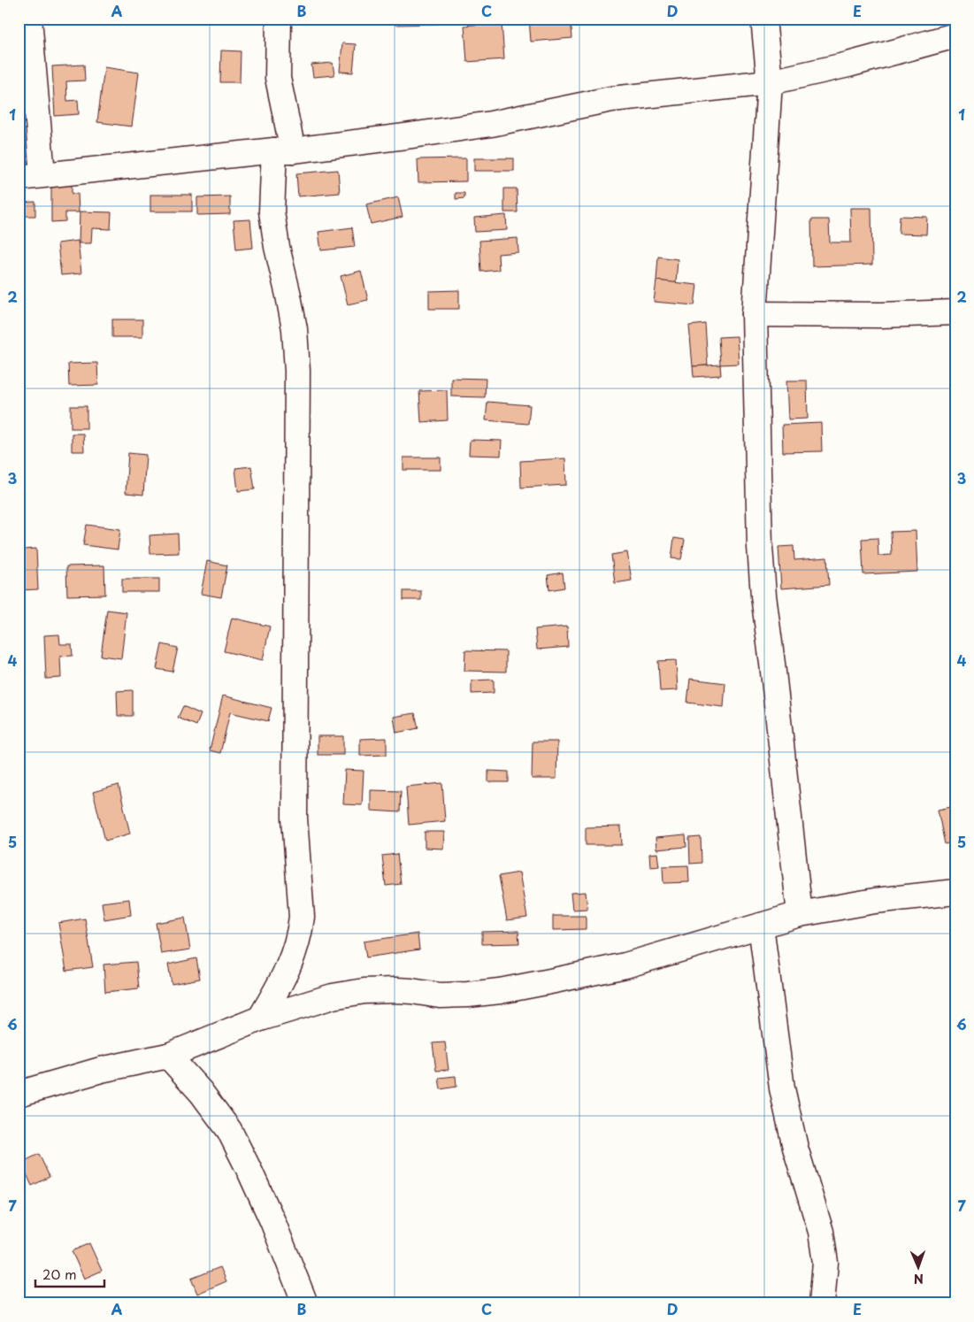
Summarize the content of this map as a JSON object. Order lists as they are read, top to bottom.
{
  "scale_bar": "20 m",
  "north": "bottom",
  "grid": {
    "columns": [
      "A",
      "B",
      "C",
      "D",
      "E"
    ],
    "rows": [
      "1",
      "2",
      "3",
      "4",
      "5",
      "6",
      "7"
    ]
  }
}
